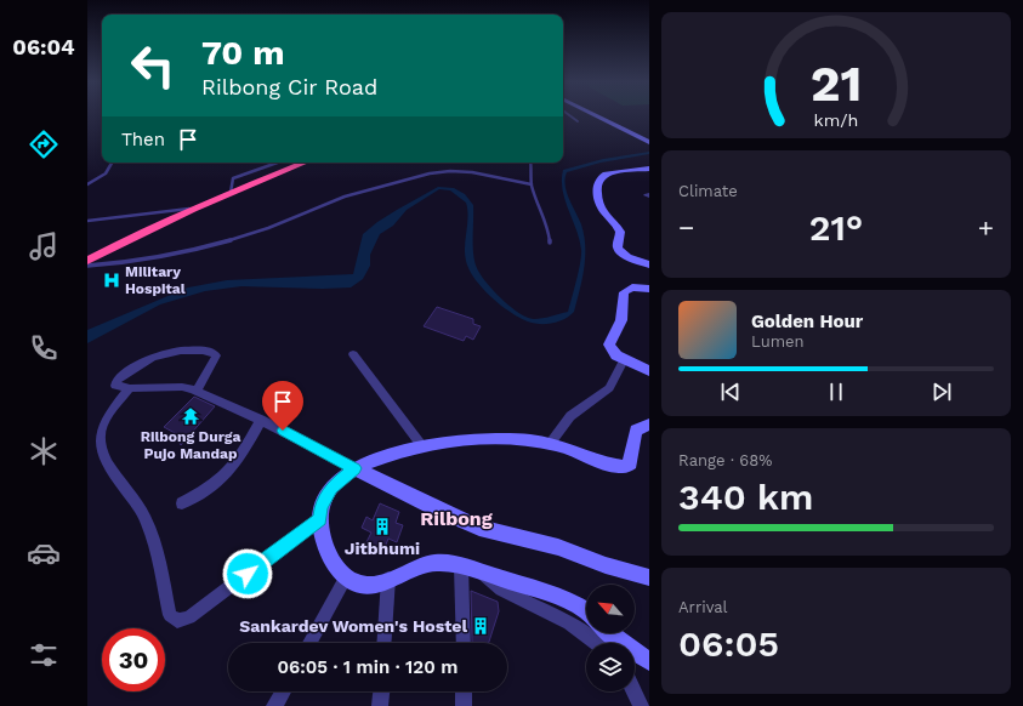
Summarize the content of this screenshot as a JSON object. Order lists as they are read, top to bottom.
{
  "districts": ["Rilbong"],
  "places": {
    "hospital": ["Military Hospital"],
    "temple": ["Rilbong Durga Pujo Mandap"],
    "building": ["Jitbhumi", "Sankardev Women's Hostel"]
  },
  "north": "top left",
  "page": {
    "tabs": "06:04",
    "turn": ["70 m", "Rilbong Cir Road"],
    "then": "Then",
    "tile": [
      "Climate",
      ["Range · 68%", "340 km"],
      ["Arrival", "06:05"]
    ],
    "heat": ["−", "21°", "+"],
    "song": ["Golden Hour", "Lumen"],
    "limit": "30",
    "trip": "06:05 · 1 min · 120 m",
    "gauge": ["21", "km/h"]
  }
}
